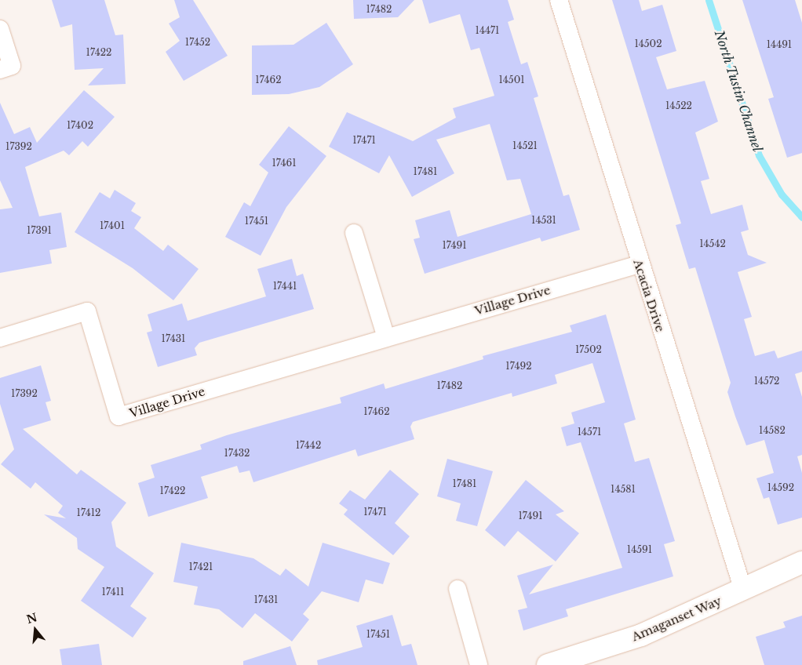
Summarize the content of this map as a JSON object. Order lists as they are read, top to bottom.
{
  "streets": {
    "street": ["Acacia Drive", "Village Drive", "Amaganset Way"]
  },
  "crossings": [
    ["Acacia Drive", "Village Drive"],
    ["Acacia Drive", "Amaganset Way"]
  ],
  "water": ["North Tustin Channel"],
  "house_numbers": [
    "17482",
    "14471",
    "17452",
    "14502",
    "14491",
    "17422",
    "17462",
    "14501",
    "14522",
    "17402",
    "17471",
    "14521",
    "17392",
    "17461",
    "17481",
    "14531",
    "17451",
    "17401",
    "17391",
    "14542",
    "17491",
    "17441",
    "17431",
    "17502",
    "17492",
    "14572",
    "17482",
    "17392",
    "17462",
    "14582",
    "14571",
    "17442",
    "17432",
    "17481",
    "14592",
    "14581",
    "17422",
    "17471",
    "17412",
    "17491",
    "14591",
    "17421",
    "17411",
    "17431",
    "17451"
  ],
  "north": "top"
}
